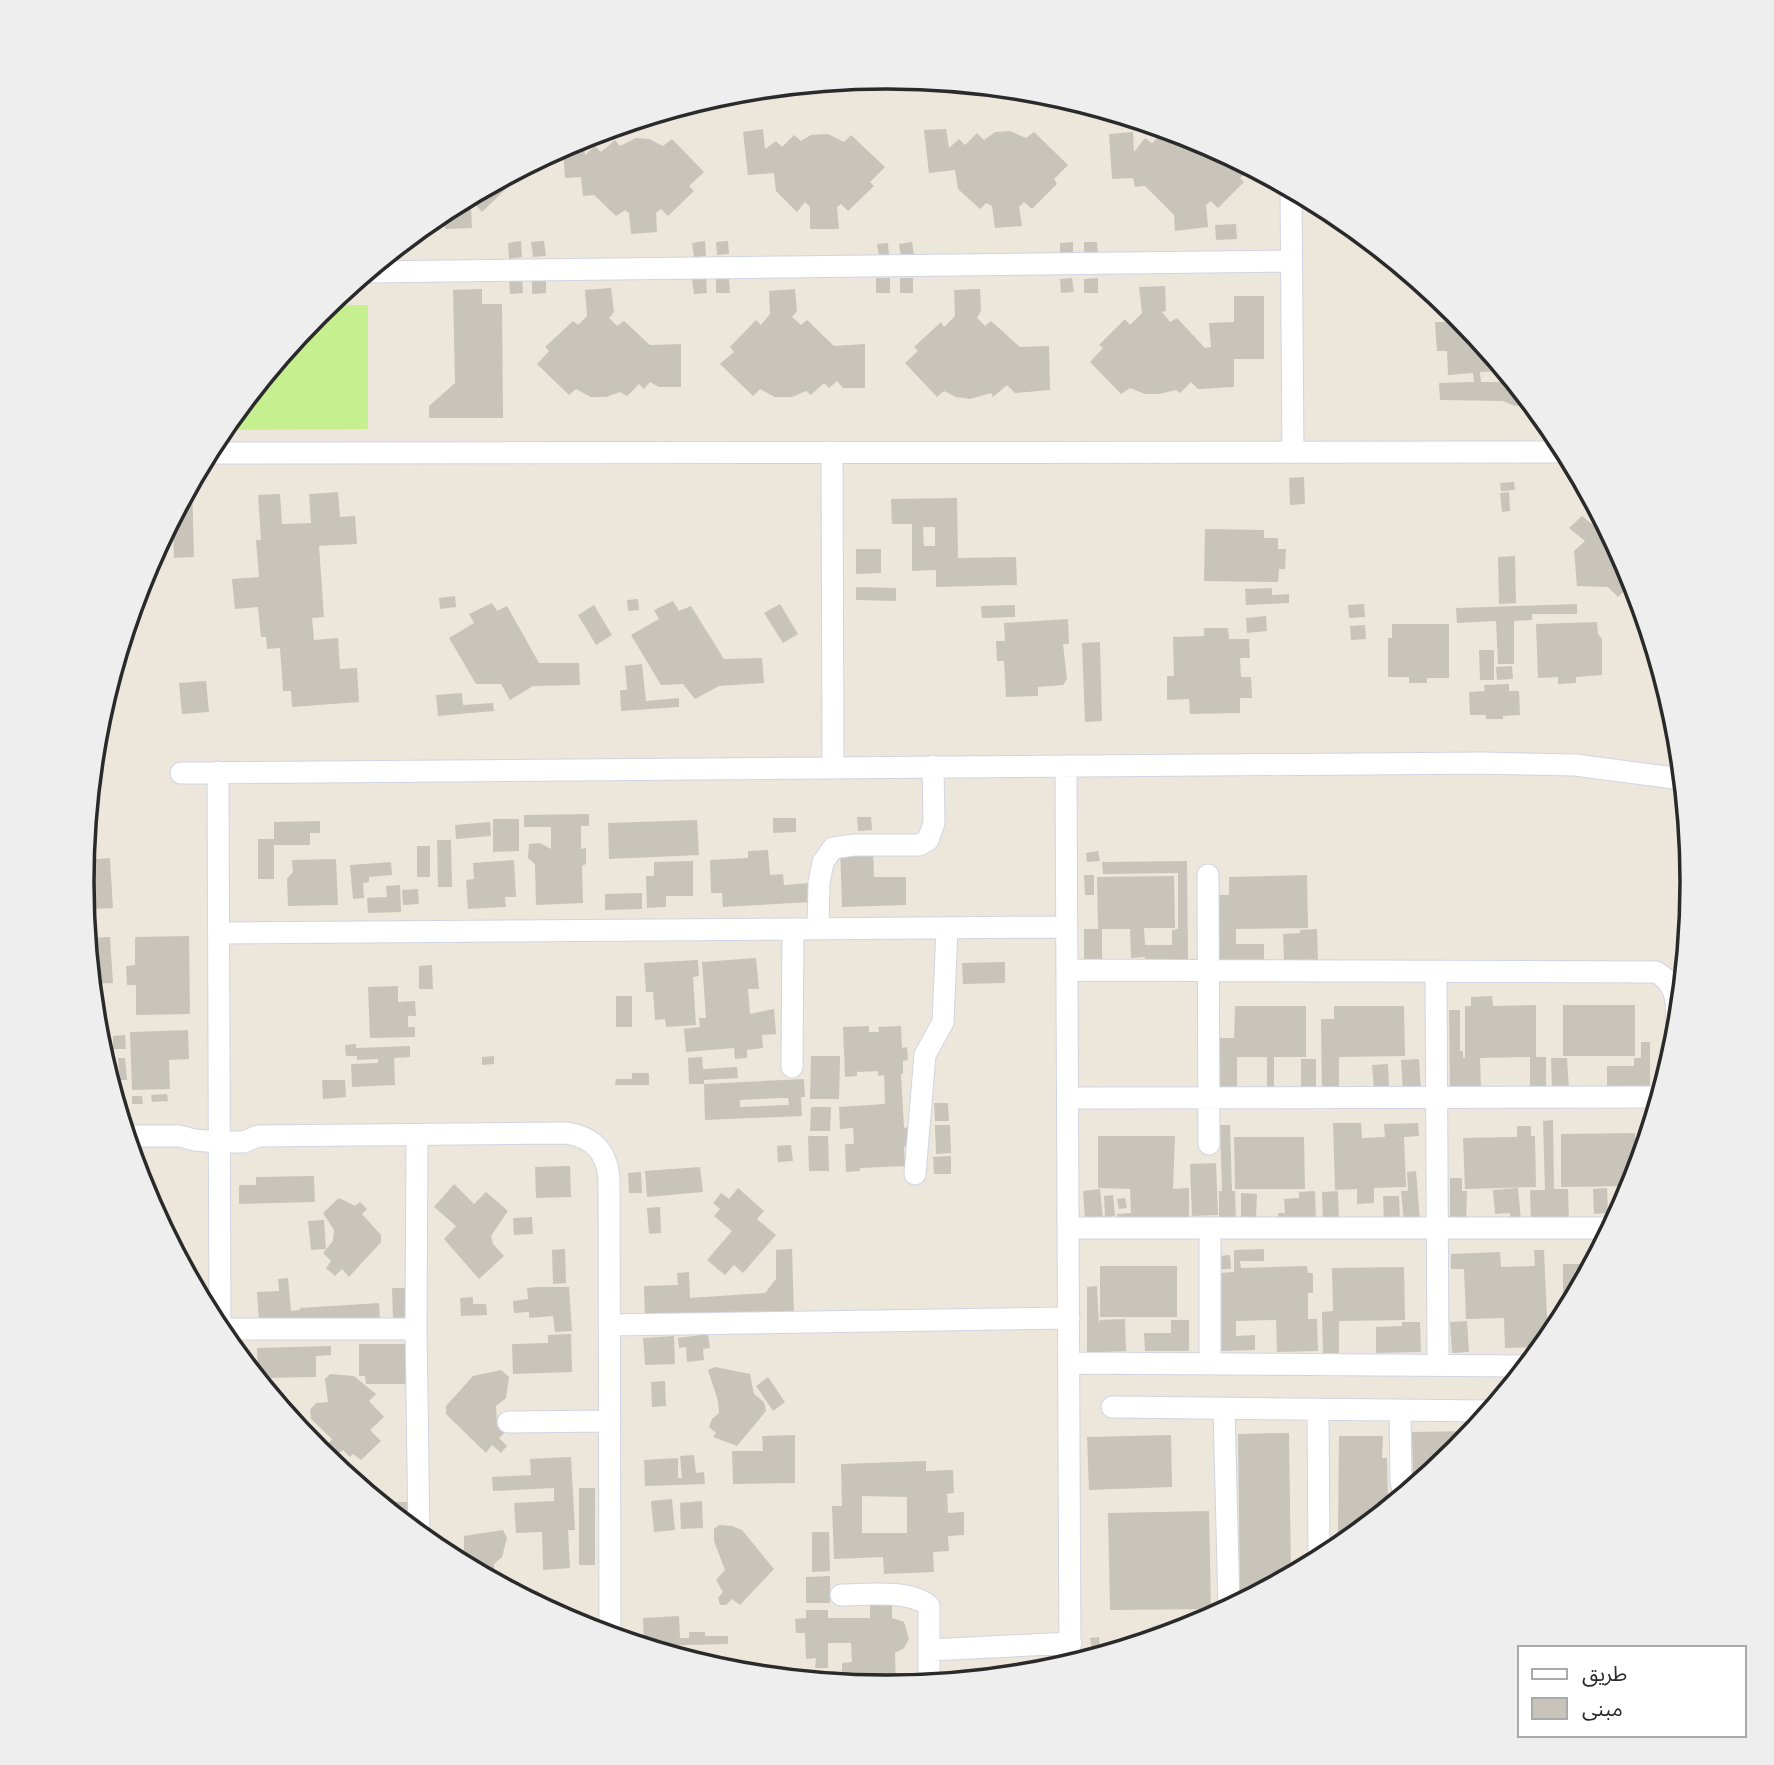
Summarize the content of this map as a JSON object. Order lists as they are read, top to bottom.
{
  "legend": ["طريق", "مبنى"]
}
